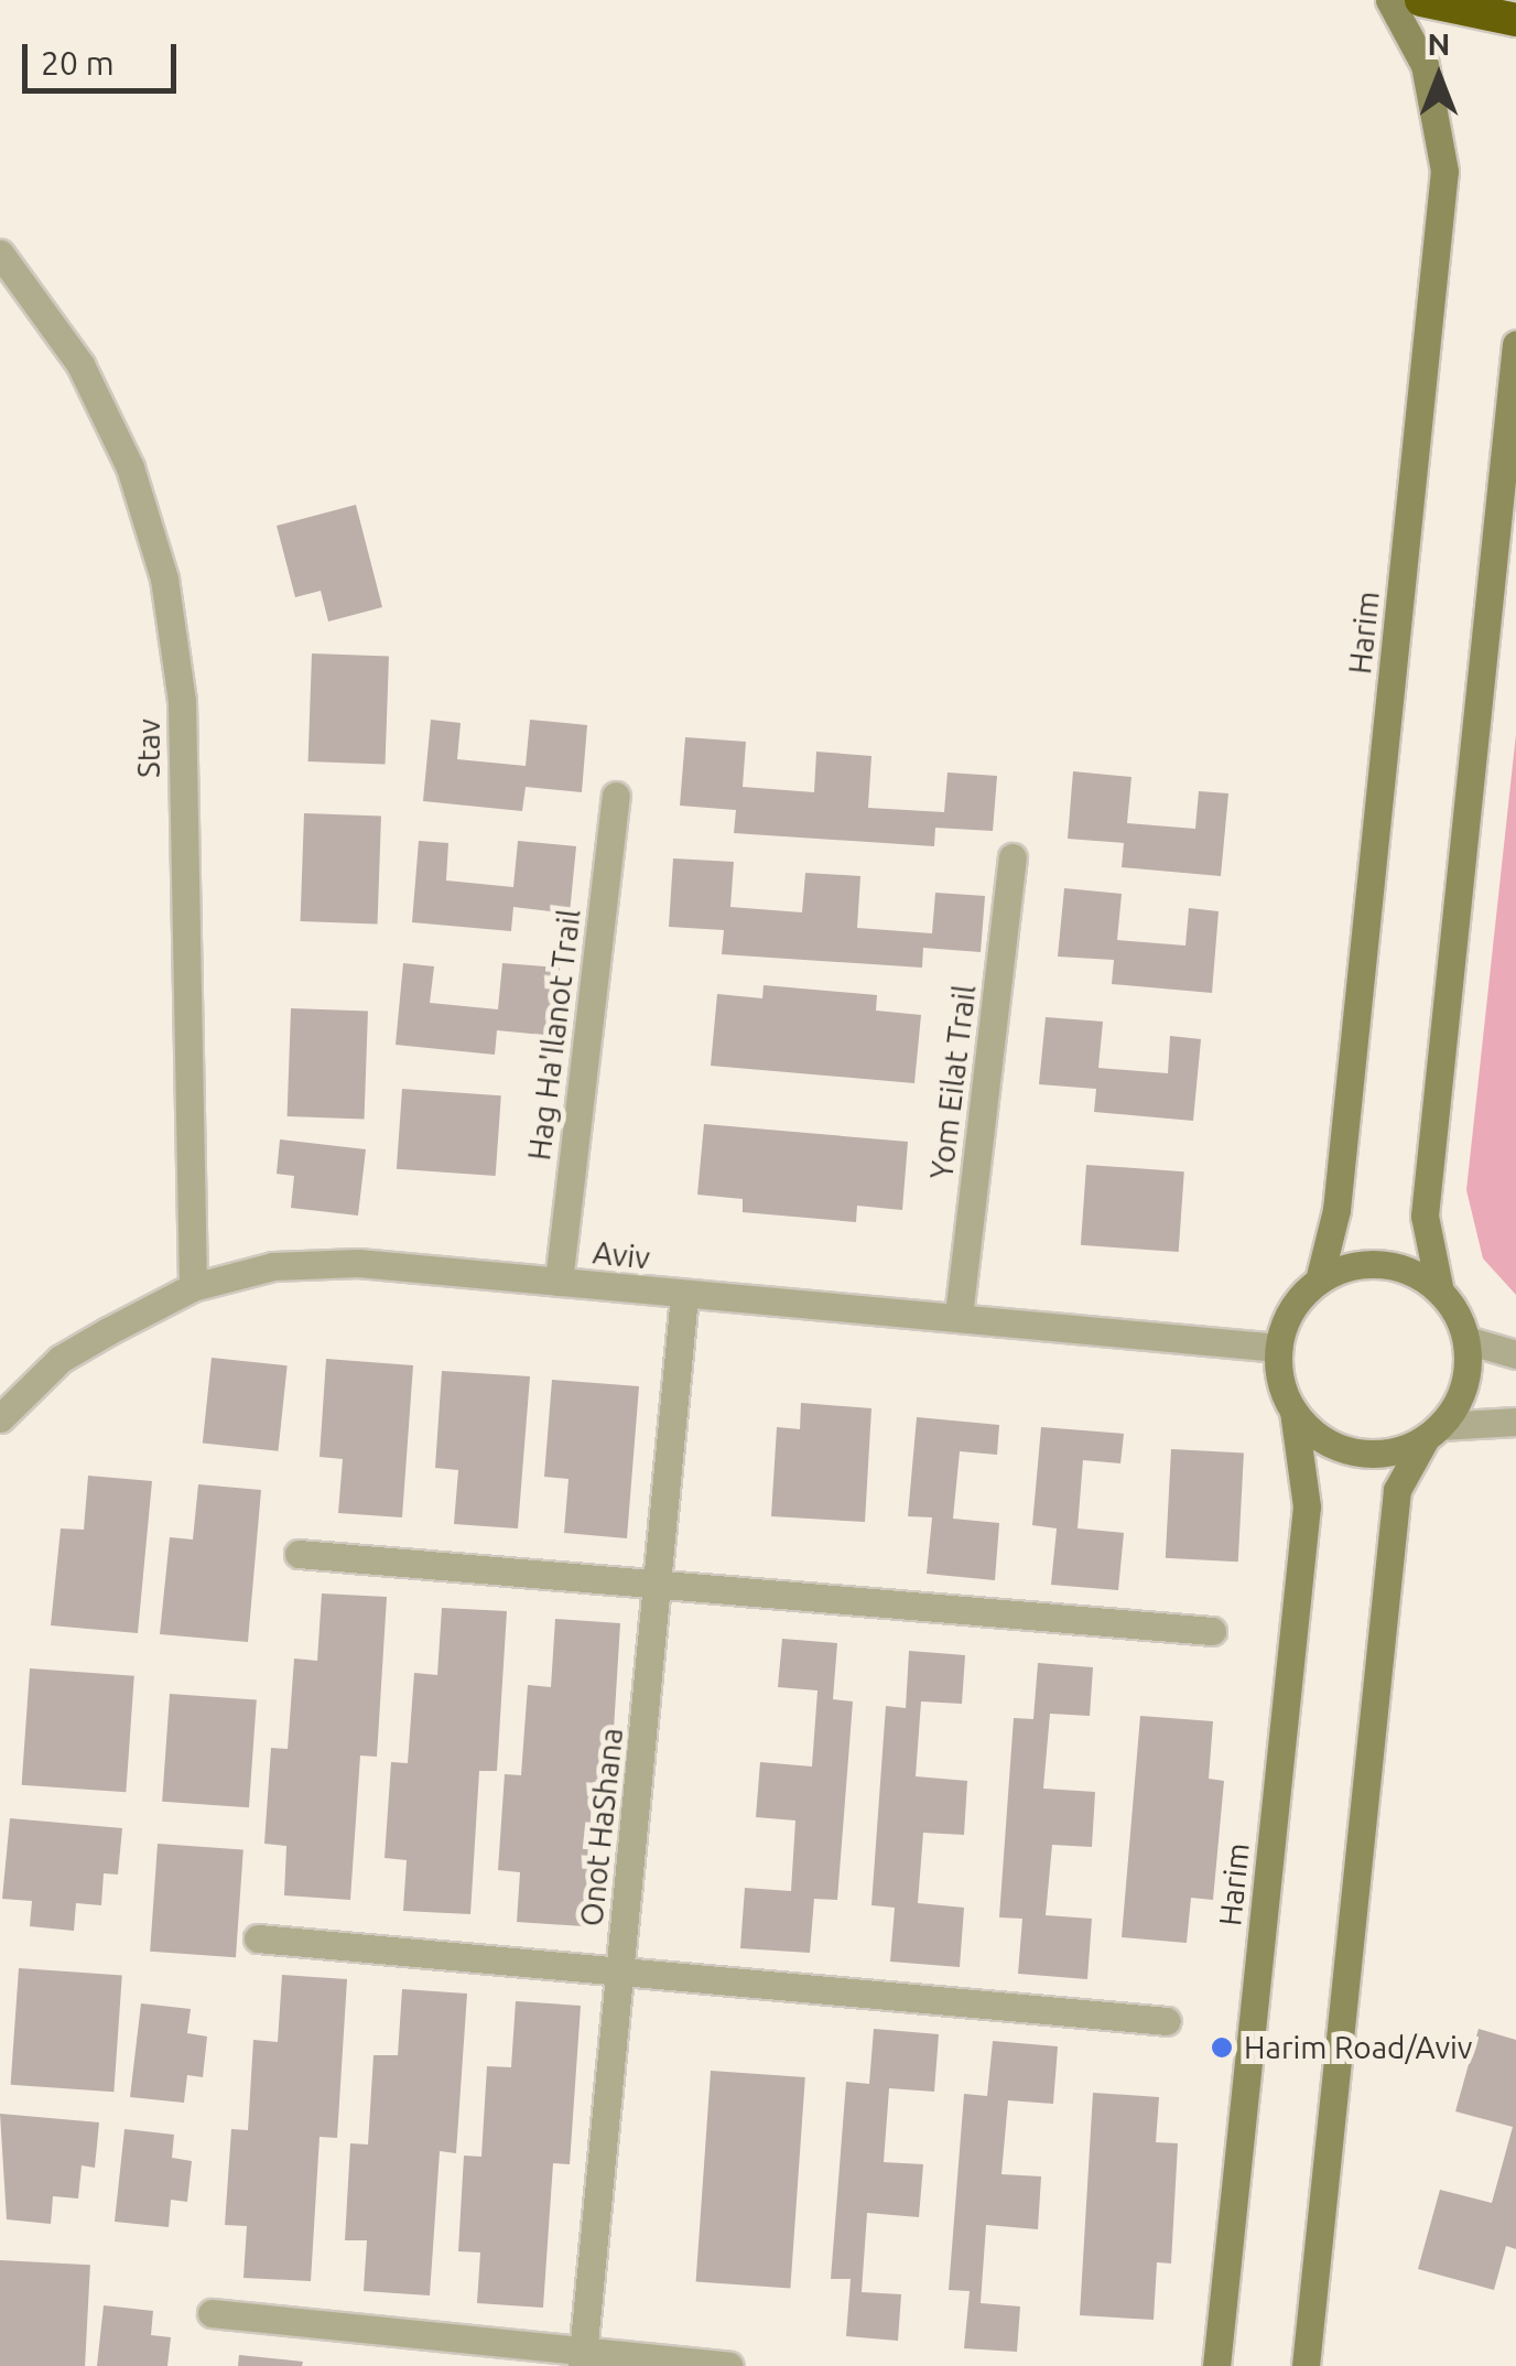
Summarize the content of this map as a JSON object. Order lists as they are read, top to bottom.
{
  "streets": {
    "street": [
      "Harim",
      "Stav",
      "Hag Ha'Ilanot Trail",
      "Yom Eilat Trail",
      "Aviv",
      "Onot HaShana"
    ]
  },
  "crossings": [
    ["Harim", "Aviv"],
    ["Stav", "Aviv"],
    ["Hag Ha'Ilanot Trail", "Aviv"],
    ["Yom Eilat Trail", "Aviv"],
    ["Aviv", "Onot HaShana"]
  ],
  "places": ["Harim Road/Aviv"],
  "scale_bar": "20 m",
  "north": "top"
}
